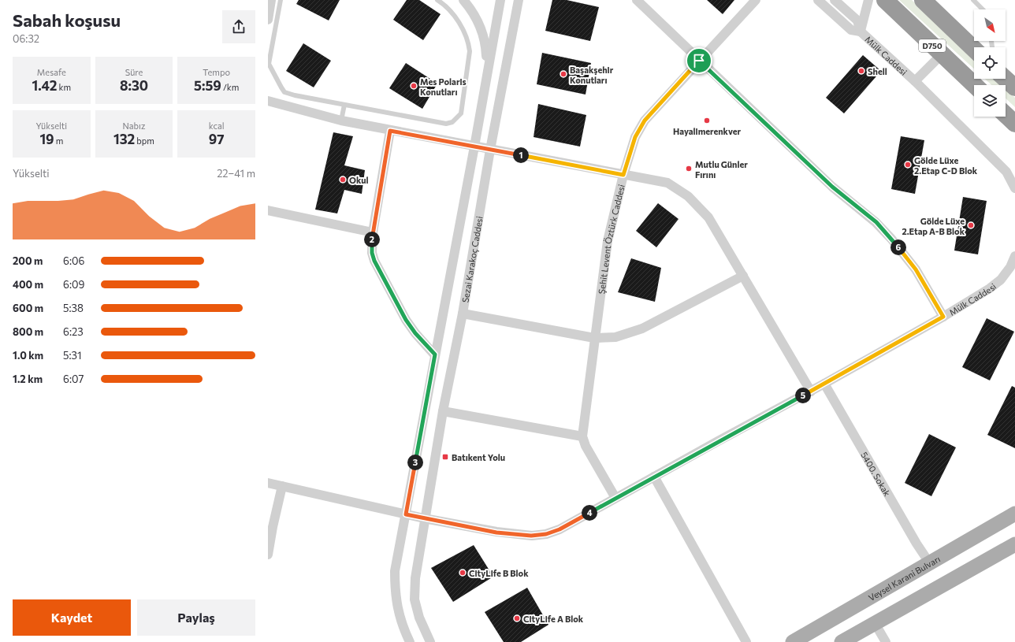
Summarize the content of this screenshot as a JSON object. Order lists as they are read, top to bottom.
{
  "streets": {
    "highway": ["D750"],
    "main road": ["Veysel Karani Bulvarı"],
    "street": [
      "Mülk Caddesi",
      "Şehit Levent Öztürk Caddesi",
      "Sezai Karakoç Caddesi",
      "5400. Sokak"
    ]
  },
  "crossings": [
    ["Mülk Caddesi", "Şehit Levent Öztürk Caddesi"],
    ["Mülk Caddesi", "Sezai Karakoç Caddesi"],
    ["Mülk Caddesi", "5400. Sokak"],
    ["5400. Sokak", "Veysel Karani Bulvarı"]
  ],
  "places": {
    "other": [
      "Shell",
      "Başakşehir Konutları",
      "Mes Polaris Konutları",
      "Hayalimerenkver",
      "Gölde Lüxe 2.Etap C-D Blok",
      "Mutlu Günler Fırını",
      "Okul",
      "Gölde Lüxe 2.Etap A-B Blok",
      "CityLife B Blok",
      "CityLife A Blok"
    ],
    "transit": ["Batıkent Yolu"]
  },
  "north": "bottom right",
  "page": {
    "heading": ["Sabah koşusu", "06:32"],
    "stats": [
      ["Mesafe", "1.42 km"],
      ["Süre", "8:30"],
      ["Tempo", "5:59 /km"],
      ["Yükselti", "19 m"],
      ["Nabız", "132 bpm"],
      ["kcal", "97"]
    ],
    "pins": [
      "1",
      "2",
      "6",
      "5",
      "3",
      "4"
    ],
    "chart": ["Yükselti", "22–41 m"],
    "list": [
      {
        "name": "200 m",
        "note": "6:06"
      },
      {
        "name": "400 m",
        "note": "6:09"
      },
      {
        "name": "600 m",
        "note": "5:38"
      },
      {
        "name": "800 m",
        "note": "6:23"
      },
      {
        "name": "1.0 km",
        "note": "5:31"
      },
      {
        "name": "1.2 km",
        "note": "6:07"
      }
    ],
    "buttons": ["Kaydet", "Paylaş"]
  }
}
